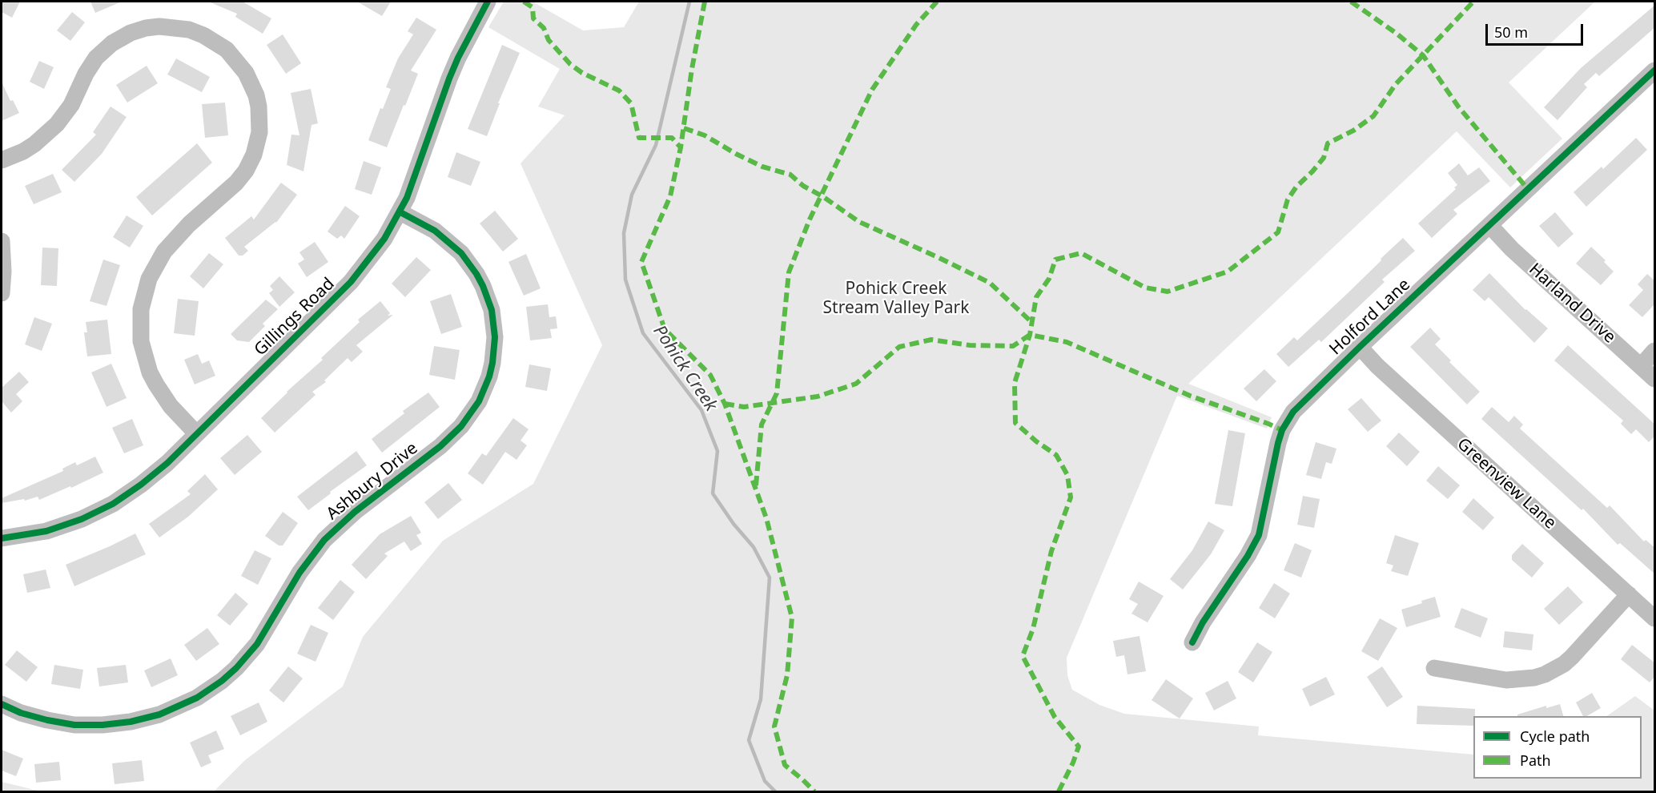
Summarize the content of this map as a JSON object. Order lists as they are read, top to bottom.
{
  "streets": {
    "street": [
      "Harland Drive",
      "Gillings Road",
      "Holford Lane",
      "Ashbury Drive",
      "Greenview Lane"
    ]
  },
  "crossings": [
    ["Harland Drive", "Holford Lane"],
    ["Gillings Road", "Ashbury Drive"],
    ["Holford Lane", "Greenview Lane"]
  ],
  "water": ["Pohick Creek"],
  "parks": ["Pohick Creek Stream Valley Park"],
  "legend": ["Cycle path", "Path"],
  "scale_bar": "50 m"
}
